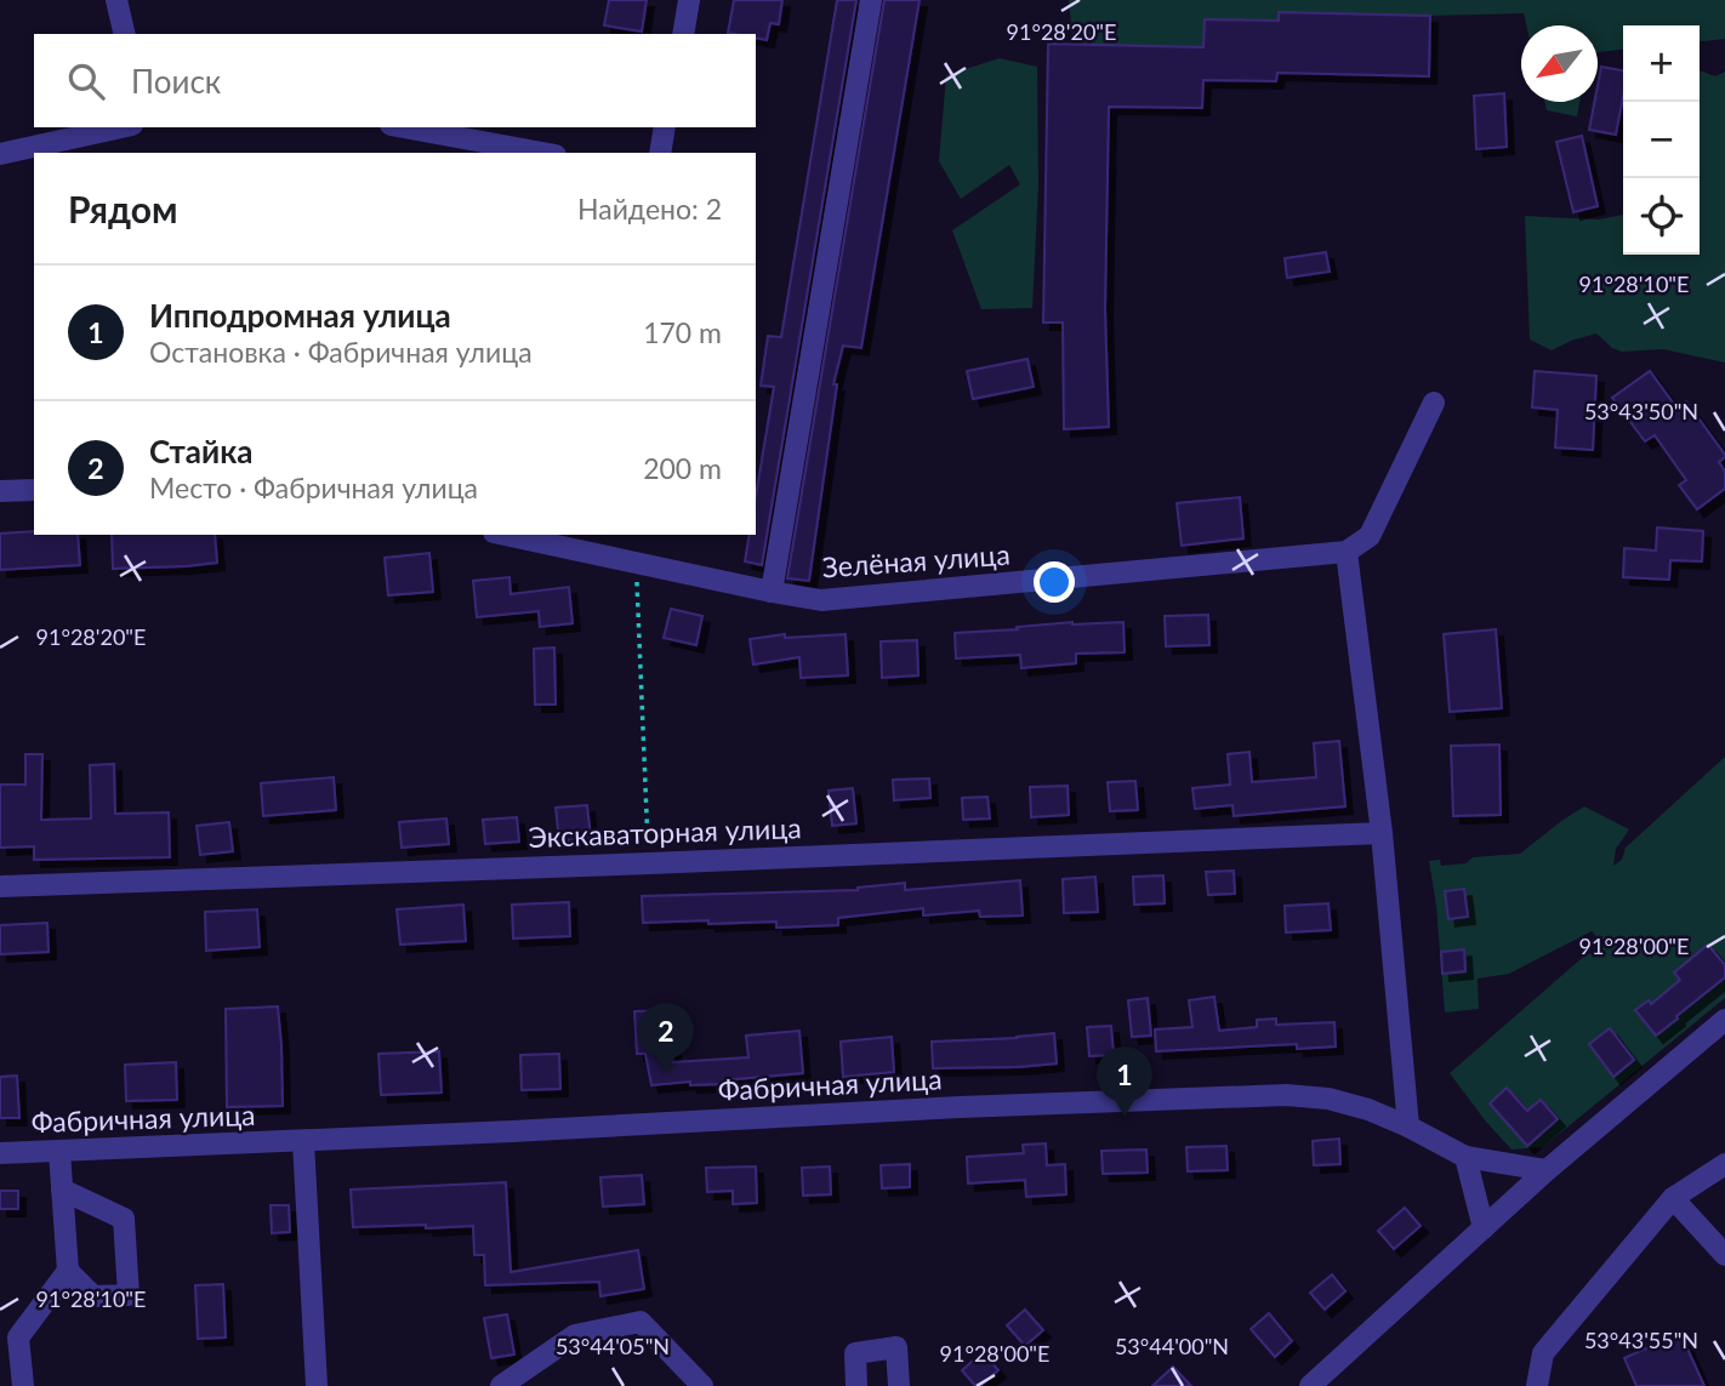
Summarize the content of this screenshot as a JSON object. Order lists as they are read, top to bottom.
{
  "streets": {
    "street": ["Зелёная улица", "Экскаваторная улица", "Фабричная улица"]
  },
  "north": "bottom left",
  "page": {
    "map_buttons": ["+", "−"],
    "search": "Поиск",
    "heading": ["Рядом", "Найдено: 2"],
    "list": [
      {
        "mark": "1",
        "name": "Ипподромная улица",
        "note": "Остановка · Фабричная улица",
        "value": "170 m"
      },
      {
        "mark": "2",
        "name": "Стайка",
        "note": "Место · Фабричная улица",
        "value": "200 m"
      }
    ],
    "pins": ["2", "1"]
  },
  "coordinates": [
    "91°28'20\"E",
    "91°28'10\"E",
    "53°43'50\"N",
    "91°28'00\"E",
    "53°43'55\"N",
    "53°44'05\"N",
    "53°44'00\"N"
  ]
}
